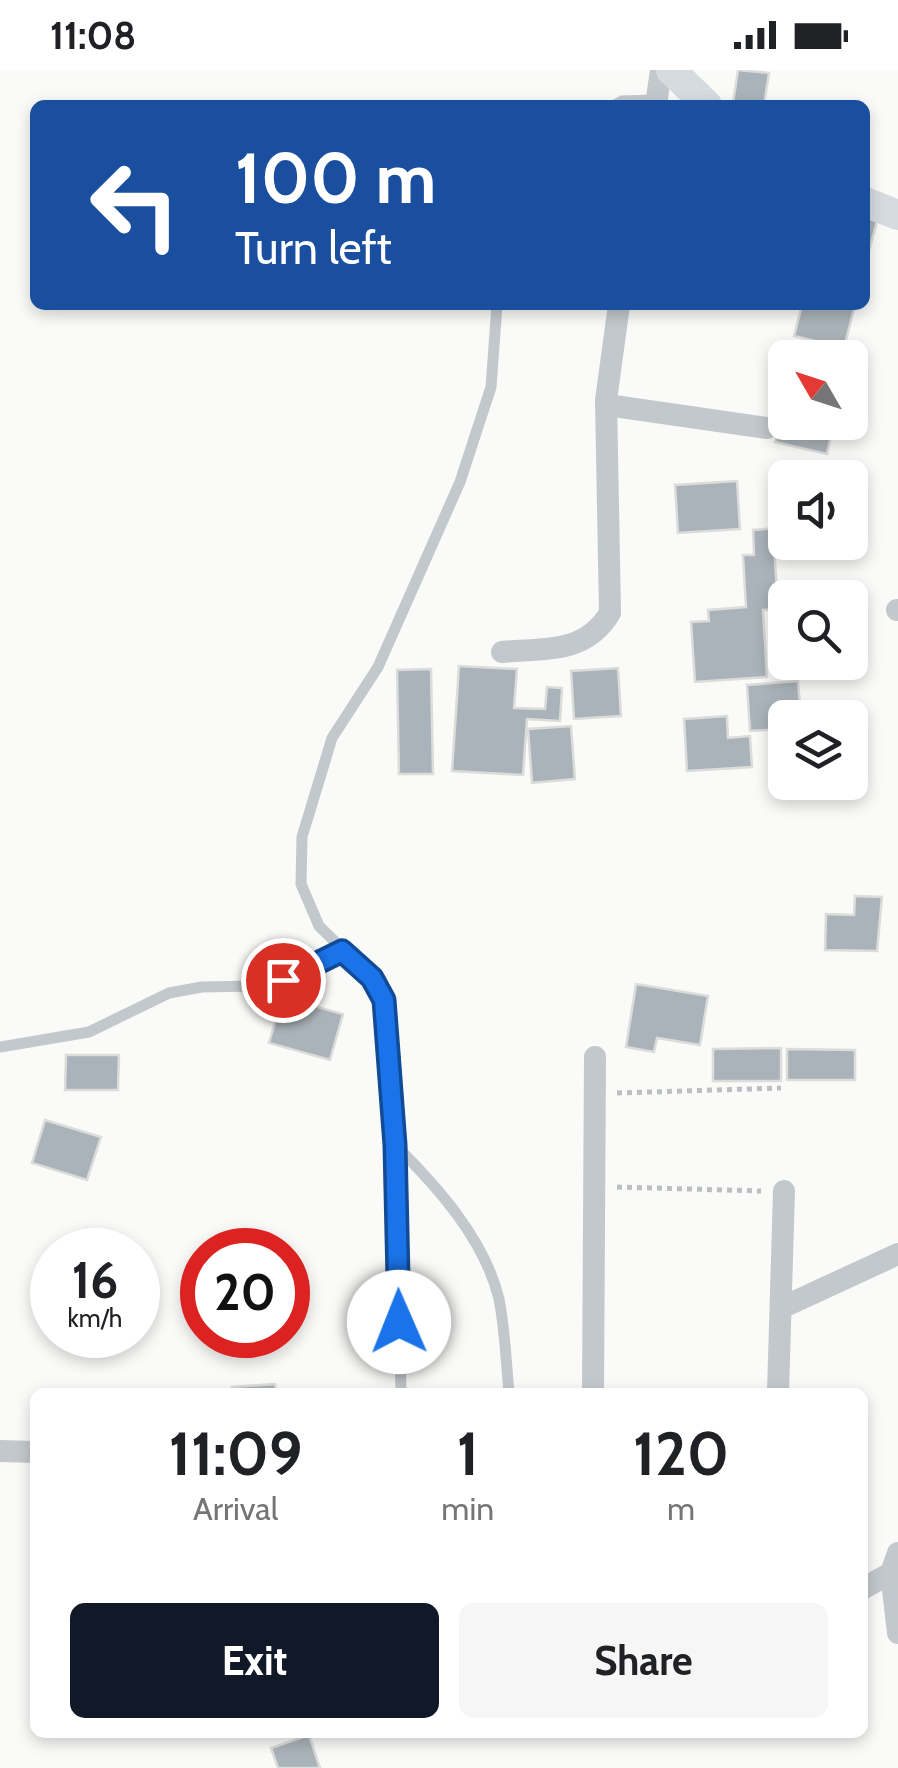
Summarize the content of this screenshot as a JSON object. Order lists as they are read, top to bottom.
{
  "north": "top left",
  "page": {
    "status": "11:08",
    "turn": ["100 m", "Turn left"],
    "speed": "16 km/h",
    "limit": "20",
    "eta": [
      "11:09",
      "Arrival",
      "1",
      "min",
      "120",
      "m"
    ],
    "buttons": ["Exit", "Share"]
  }
}
